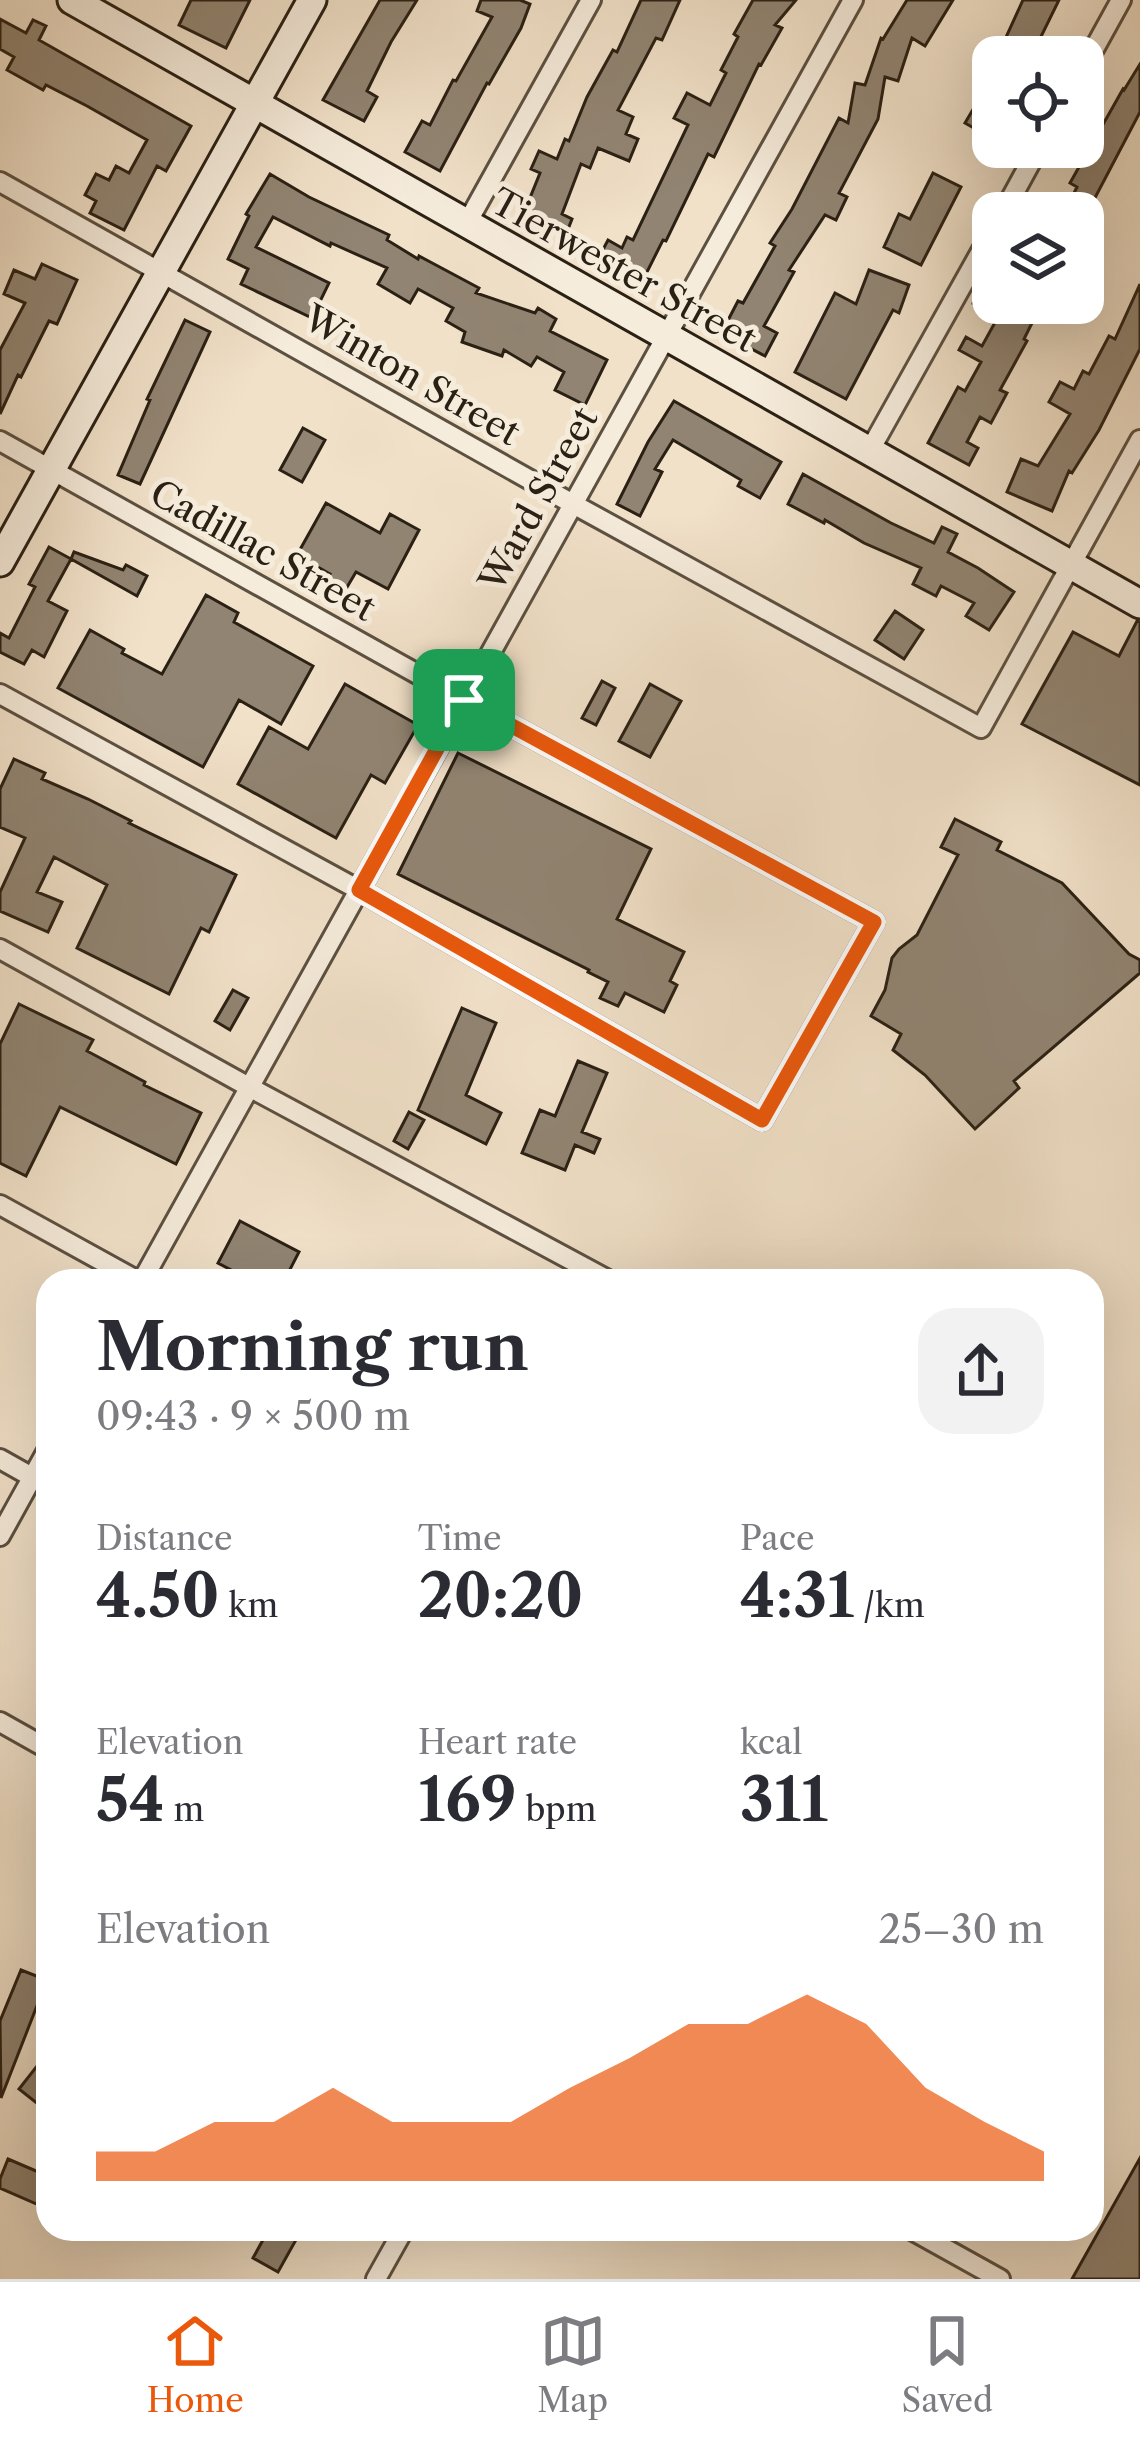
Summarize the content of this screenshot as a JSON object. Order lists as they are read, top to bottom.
{
  "streets": {
    "street": [
      "Tierwester Street",
      "Winton Street",
      "Ward Street",
      "Cadillac Street"
    ]
  },
  "crossings": [
    ["Tierwester Street", "Winton Street"],
    ["Tierwester Street", "Ward Street"],
    ["Winton Street", "Ward Street"],
    ["Ward Street", "Cadillac Street"]
  ],
  "page": {
    "heading": ["Morning run", "09:43 · 9 × 500 m"],
    "stats": [
      ["Distance", "4.50 km"],
      ["Time", "20:20"],
      ["Pace", "4:31 /km"],
      ["Elevation", "54 m"],
      ["Heart rate", "169 bpm"],
      ["kcal", "311"]
    ],
    "chart": ["Elevation", "25–30 m"],
    "tabs": ["Home", "Map", "Saved"]
  }
}
